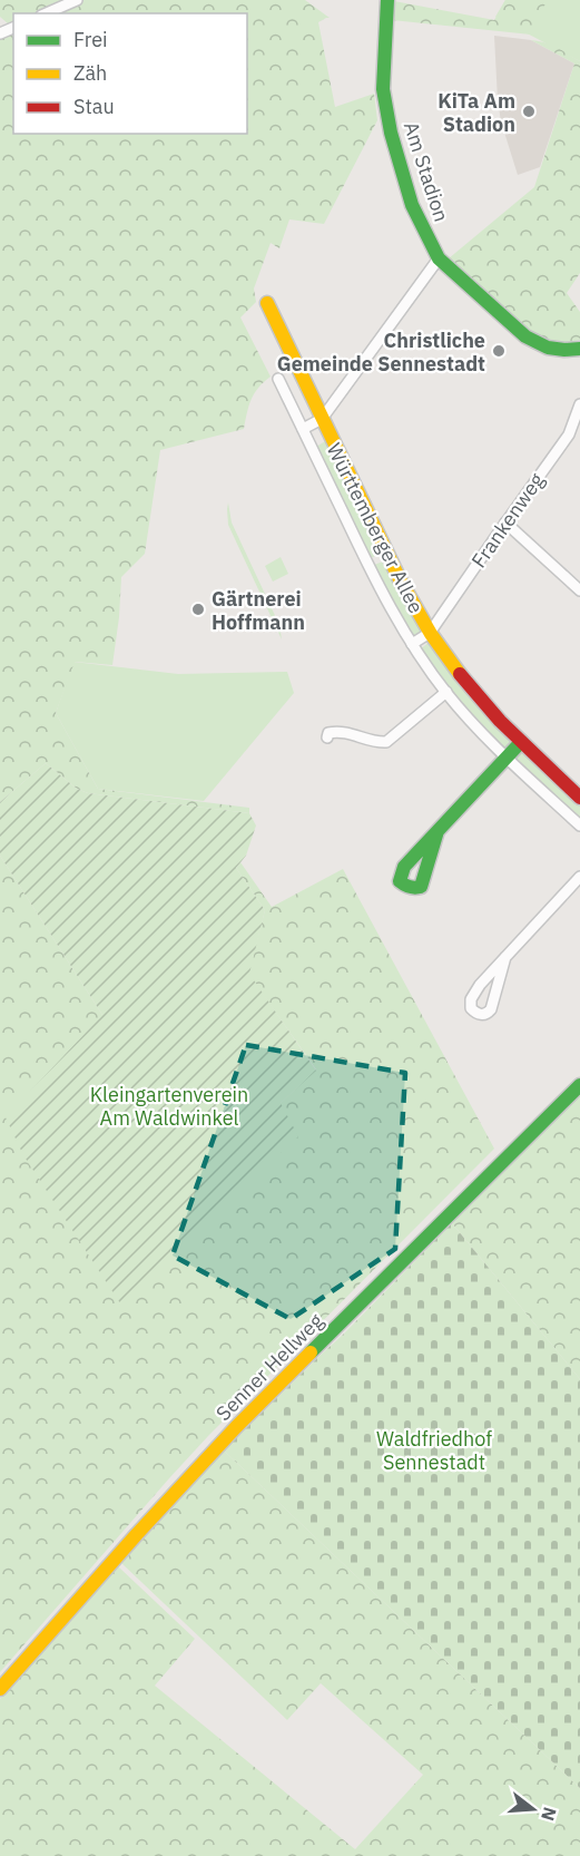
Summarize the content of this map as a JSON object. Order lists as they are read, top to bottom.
{
  "streets": {
    "street": [
      "Am Stadion",
      "Frankenweg",
      "Württemberger Allee",
      "Senner Hellweg"
    ]
  },
  "crossings": [
    ["Frankenweg", "Württemberger Allee"]
  ],
  "parks": ["Kleingartenverein Am Waldwinkel", "Waldfriedhof Sennestadt"],
  "places": ["KiTa Am Stadion", "Christliche Gemeinde Sennestadt", "Gärtnerei Hoffmann"],
  "legend": ["Frei", "Zäh", "Stau"],
  "north": "right"
}
